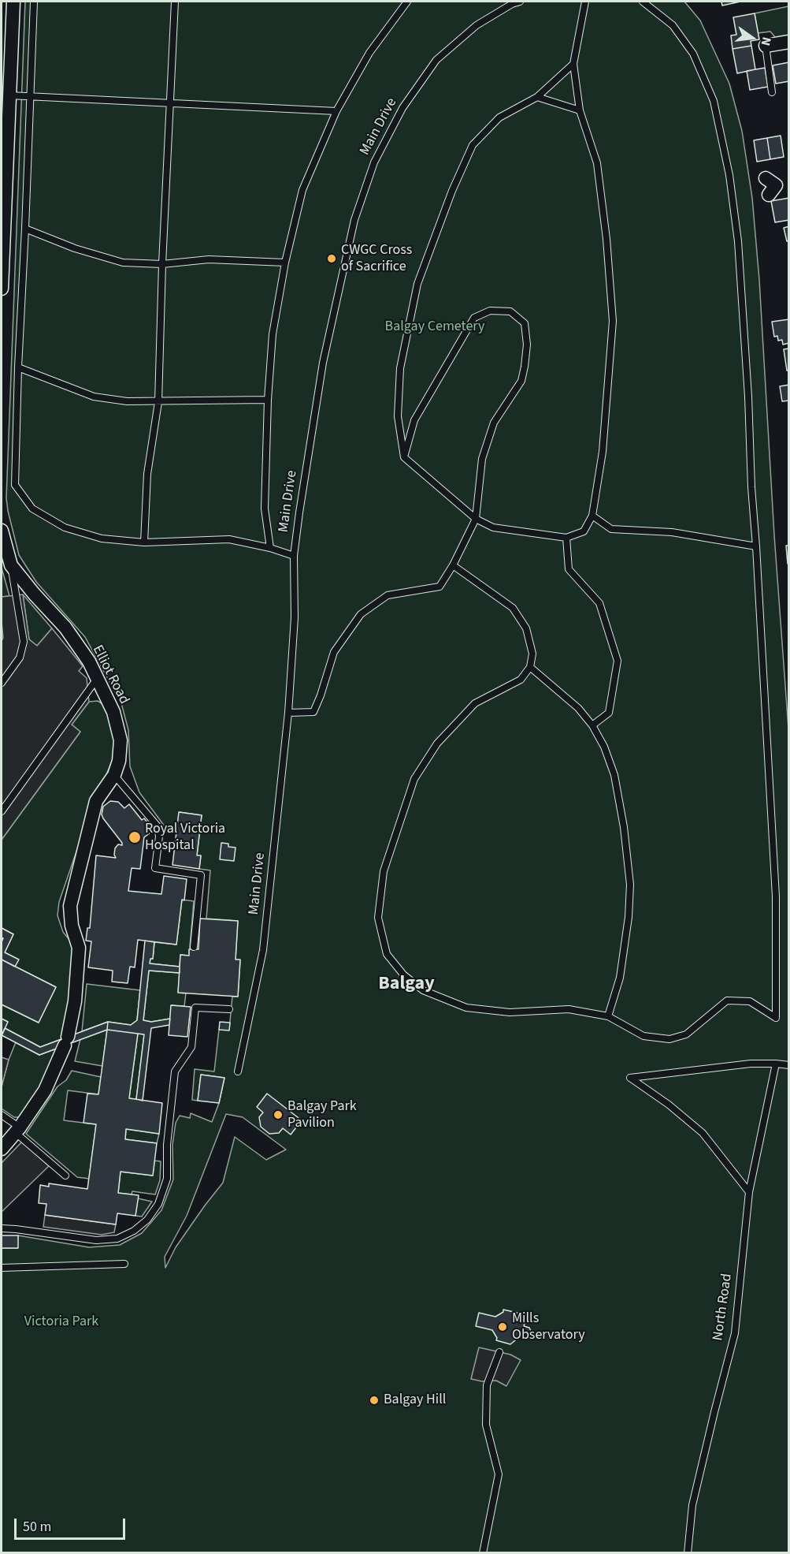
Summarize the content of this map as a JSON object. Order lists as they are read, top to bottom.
{
  "streets": {
    "street": ["Elliot Road"],
    "lane": ["Main Drive", "North Road"]
  },
  "districts": ["Balgay"],
  "parks": ["Balgay Cemetery", "Victoria Park"],
  "places": [
    "CWGC Cross of Sacrifice",
    "Royal Victoria Hospital",
    "Balgay Park Pavilion",
    "Mills Observatory",
    "Balgay Hill"
  ],
  "scale_bar": "50 m",
  "north": "right"
}
